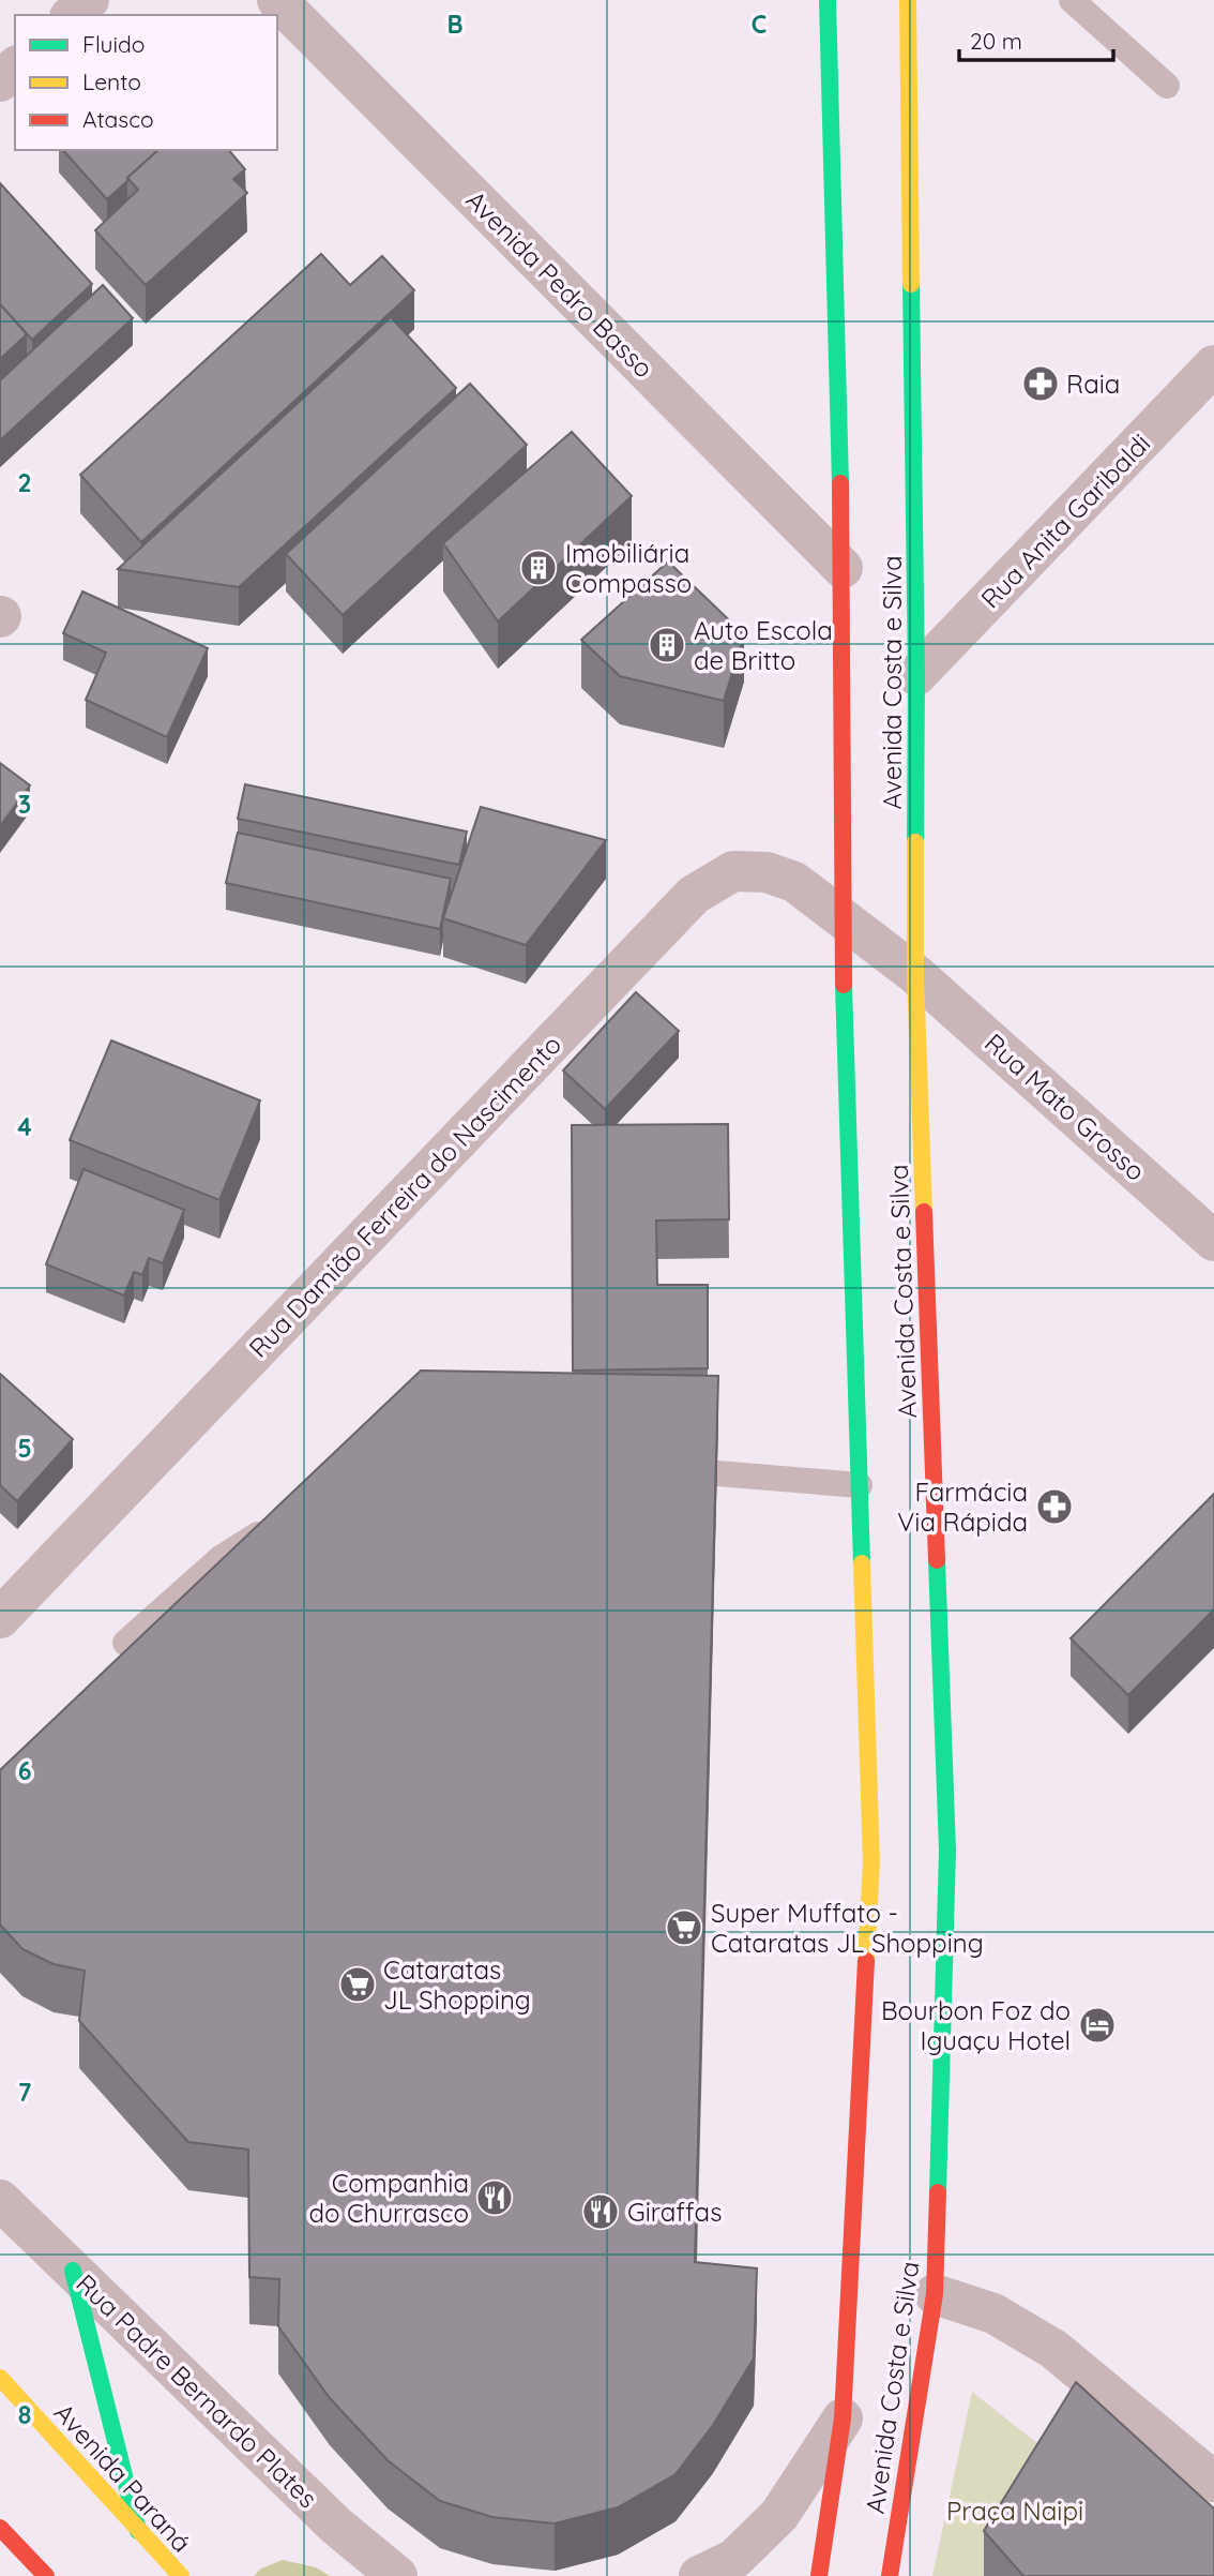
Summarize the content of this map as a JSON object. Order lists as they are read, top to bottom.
{
  "streets": {
    "main road": ["Avenida Costa e Silva", "Avenida Paraná"],
    "street": [
      "Avenida Pedro Basso",
      "Rua Anita Garibaldi",
      "Rua Mato Grosso",
      "Rua Damião Ferreira do Nascimento",
      "Rua Padre Bernardo Plates"
    ]
  },
  "crossings": [
    ["Avenida Pedro Basso", "Avenida Costa e Silva"],
    ["Rua Anita Garibaldi", "Avenida Costa e Silva"],
    ["Avenida Costa e Silva", "Rua Mato Grosso"],
    ["Avenida Costa e Silva", "Rua Damião Ferreira do Nascimento"],
    ["Rua Mato Grosso", "Rua Damião Ferreira do Nascimento"]
  ],
  "parks": ["Praça Naipi"],
  "places": {
    "pharmacy": ["Raia", "Farmácia Via Rápida"],
    "building": ["Imobiliária Compasso", "Auto Escola de Britto"],
    "supermarket": ["Super Muffato - Cataratas JL Shopping", "Cataratas JL Shopping"],
    "hotel": ["Bourbon Foz do Iguaçu Hotel"],
    "restaurant": ["Companhia do Churrasco", "Giraffas"]
  },
  "legend": ["Fluido", "Lento", "Atasco"],
  "scale_bar": "20 m",
  "grid": {
    "columns": ["B", "C"],
    "rows": [
      "2",
      "3",
      "4",
      "5",
      "6",
      "7",
      "8"
    ]
  }
}
